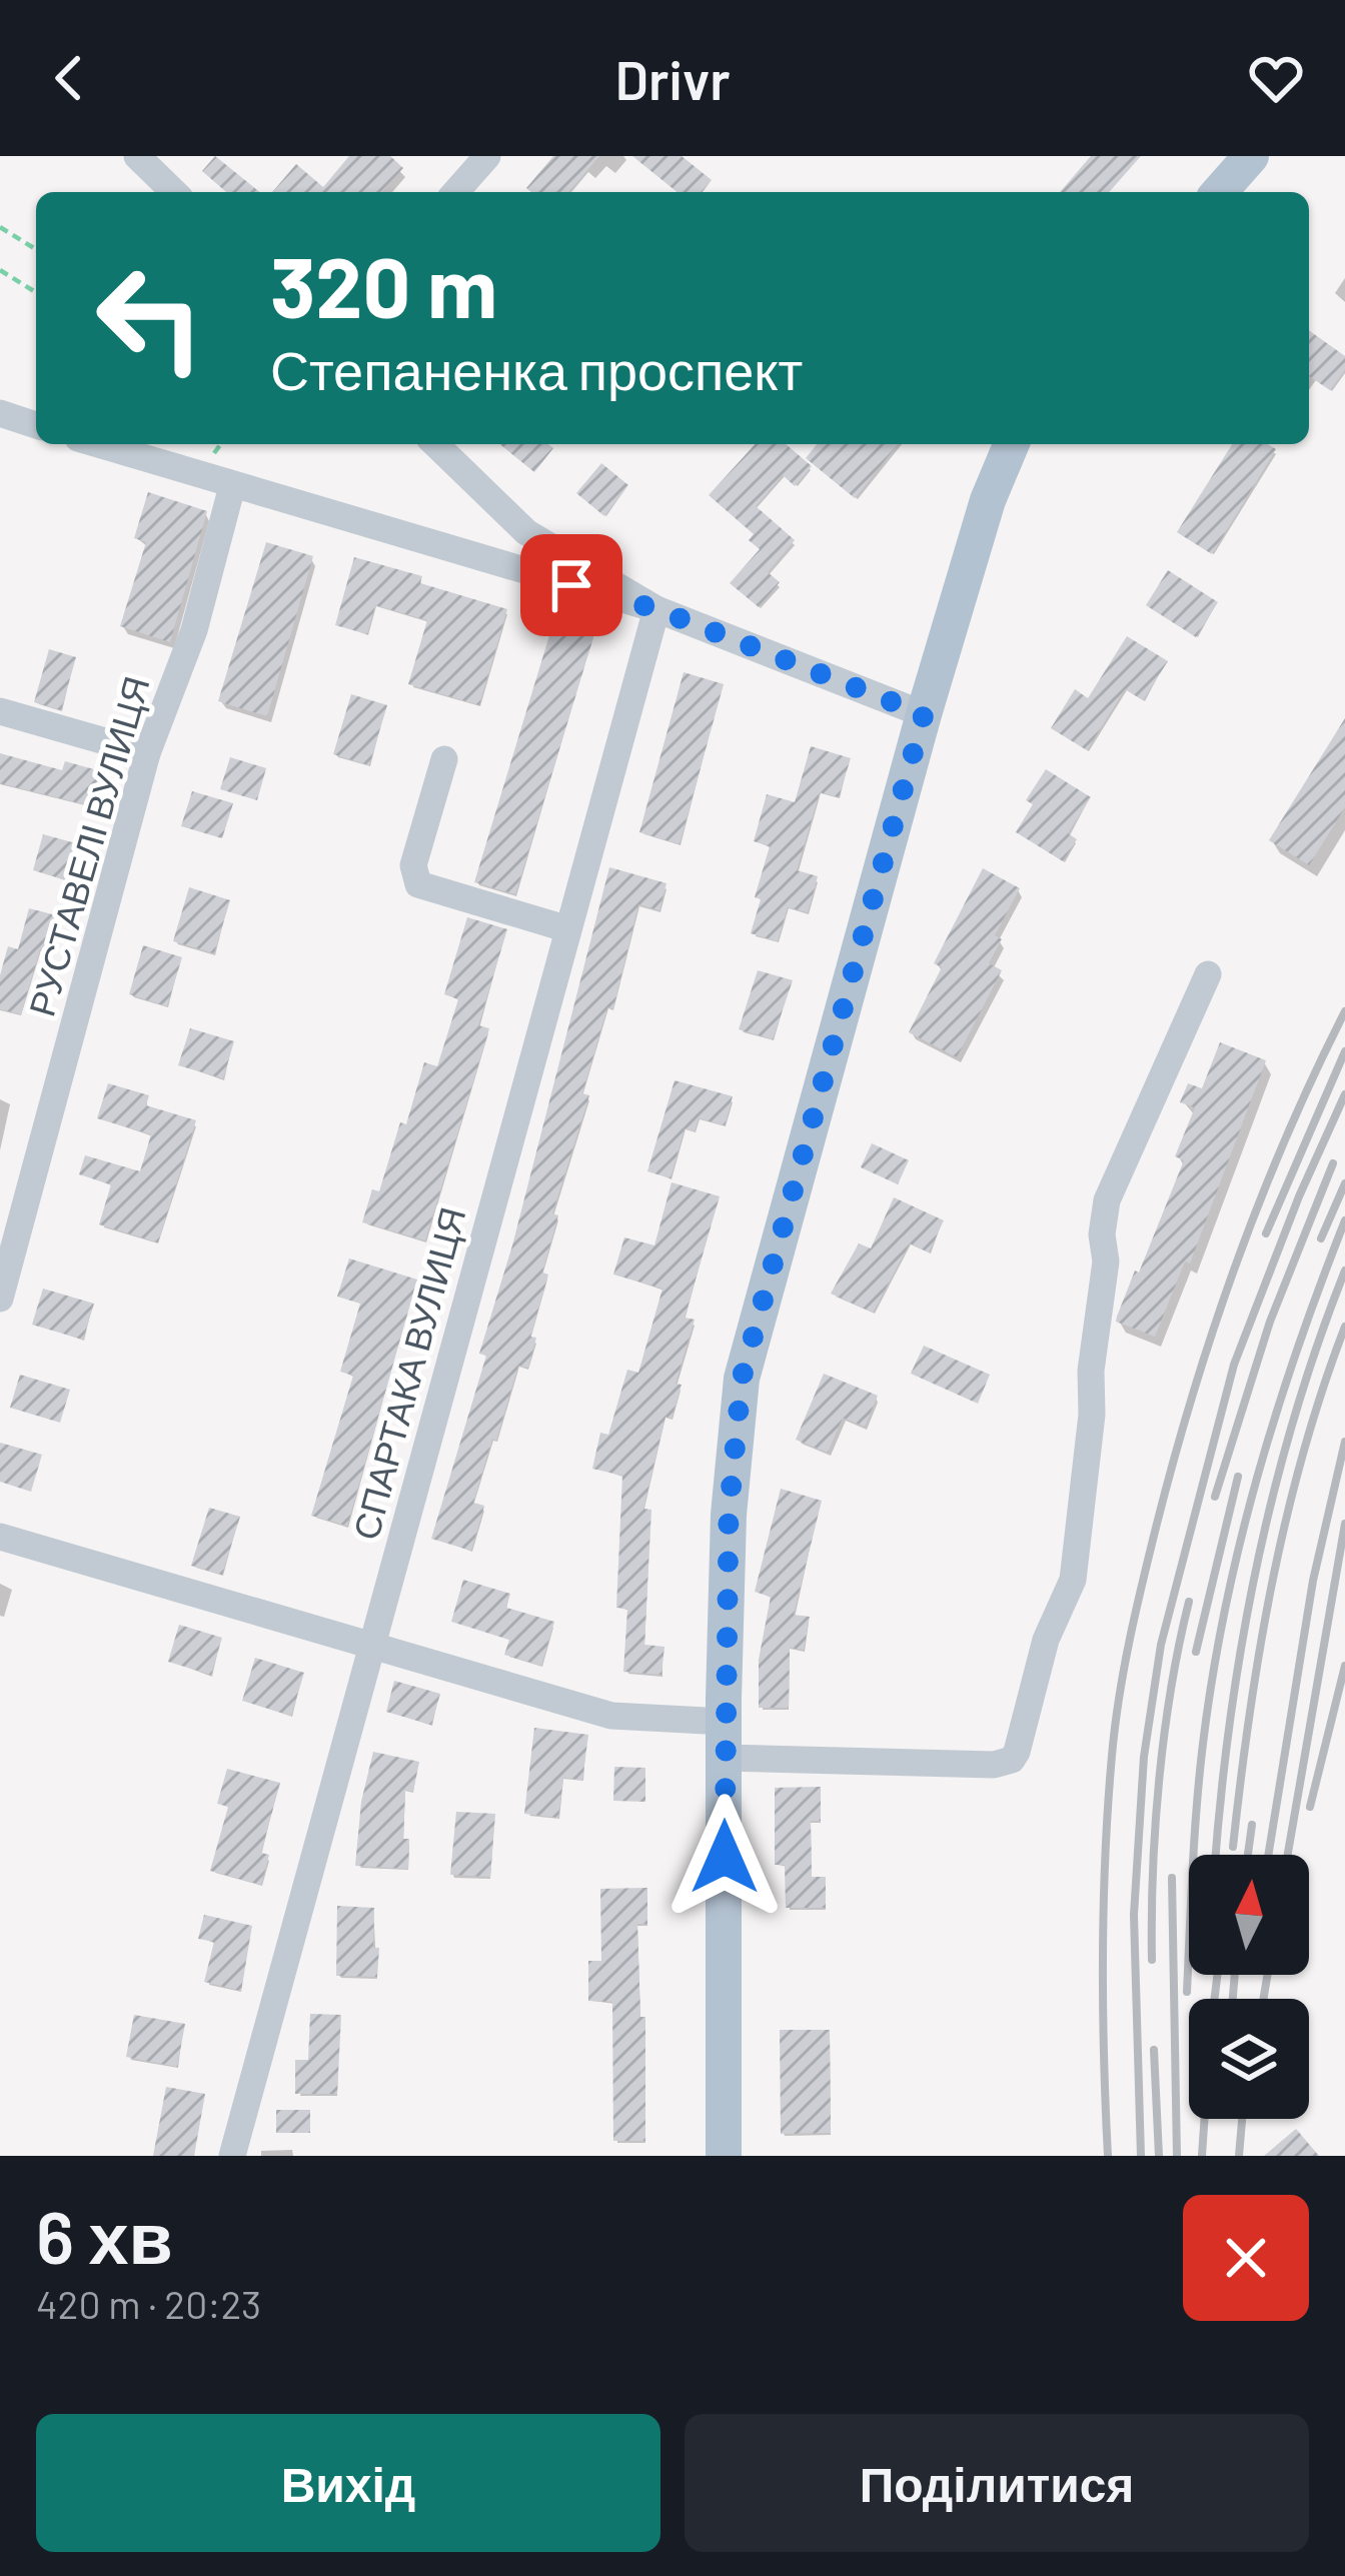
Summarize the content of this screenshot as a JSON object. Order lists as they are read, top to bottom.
{
  "streets": {
    "street": ["РУСТАВЕЛІ ВУЛИЦЯ", "СПАРТАКА ВУЛИЦЯ"]
  },
  "north": "top",
  "page": {
    "header": "Drivr",
    "turn": ["320 m", "Степаненка проспект"],
    "heading": ["6 хв", "420 m · 20:23"],
    "buttons": ["Вихід", "Поділитися"]
  }
}
